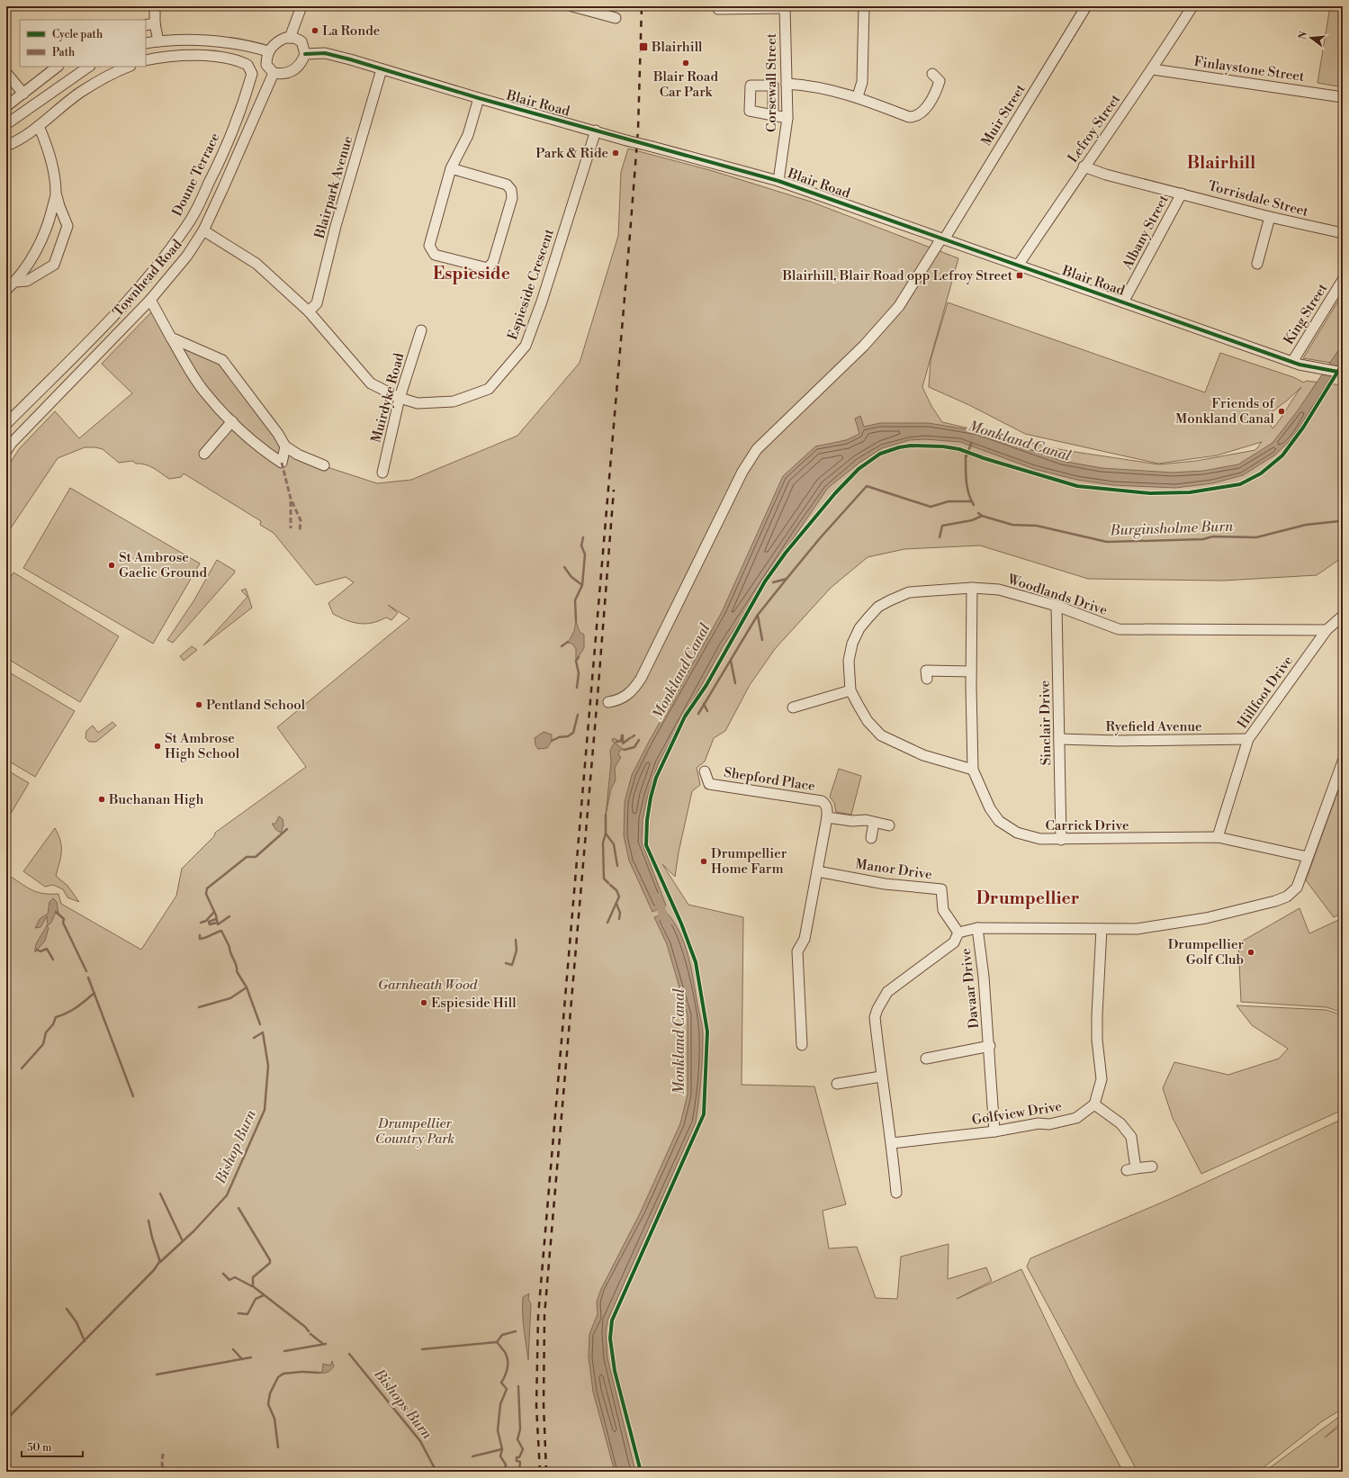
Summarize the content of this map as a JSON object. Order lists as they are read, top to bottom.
{
  "streets": {
    "street": [
      "Finlaystone Street",
      "Corsewall Street",
      "Blair Road",
      "Muir Street",
      "Lefroy Street",
      "Doune Terrace",
      "Blairpark Avenue",
      "Torrisdale Street",
      "Albany Street",
      "Townhead Road",
      "Espieside Crescent",
      "King Street",
      "Muirdyke Road",
      "Woodlands Drive",
      "Hillfoot Drive",
      "Sinclair Drive",
      "Ryefield Avenue",
      "Shepford Place",
      "Carrick Drive",
      "Manor Drive",
      "Davaar Drive",
      "Golfview Drive"
    ]
  },
  "crossings": [
    ["Finlaystone Street", "Lefroy Street"],
    ["Corsewall Street", "Blair Road"],
    ["Blair Road", "Muir Street"],
    ["Blair Road", "Lefroy Street"],
    ["Blair Road", "Blairpark Avenue"],
    ["Blair Road", "Albany Street"],
    ["Blair Road", "Townhead Road"],
    ["Blair Road", "Espieside Crescent"],
    ["Blair Road", "King Street"],
    ["Lefroy Street", "Torrisdale Street"],
    ["Blairpark Avenue", "Espieside Crescent"],
    ["Torrisdale Street", "Albany Street"],
    ["Townhead Road", "Espieside Crescent"],
    ["Espieside Crescent", "Muirdyke Road"],
    ["Woodlands Drive", "Hillfoot Drive"],
    ["Woodlands Drive", "Sinclair Drive"],
    ["Woodlands Drive", "Carrick Drive"],
    ["Hillfoot Drive", "Ryefield Avenue"],
    ["Hillfoot Drive", "Carrick Drive"],
    ["Sinclair Drive", "Ryefield Avenue"],
    ["Sinclair Drive", "Carrick Drive"],
    ["Shepford Place", "Manor Drive"],
    ["Davaar Drive", "Golfview Drive"]
  ],
  "districts": ["Blairhill", "Espieside", "Drumpellier"],
  "water": [
    "Monkland Canal",
    "Burginsholme Burn",
    "Bishop Burn",
    "Bishops Burn"
  ],
  "parks": ["Garnheath Wood", "Drumpellier Country Park"],
  "places": {
    "other": [
      "La Ronde",
      "Blair Road Car Park",
      "Park & Ride",
      "Friends of Monkland Canal",
      "St Ambrose Gaelic Ground",
      "Pentland School",
      "St Ambrose High School",
      "Buchanan High",
      "Drumpellier Home Farm",
      "Drumpellier Golf Club",
      "Espieside Hill"
    ],
    "transit": ["Blairhill", "Blairhill, Blair Road opp Lefroy Street"]
  },
  "legend": ["Cycle path", "Path"],
  "scale_bar": "50 m",
  "north": "left"
}
